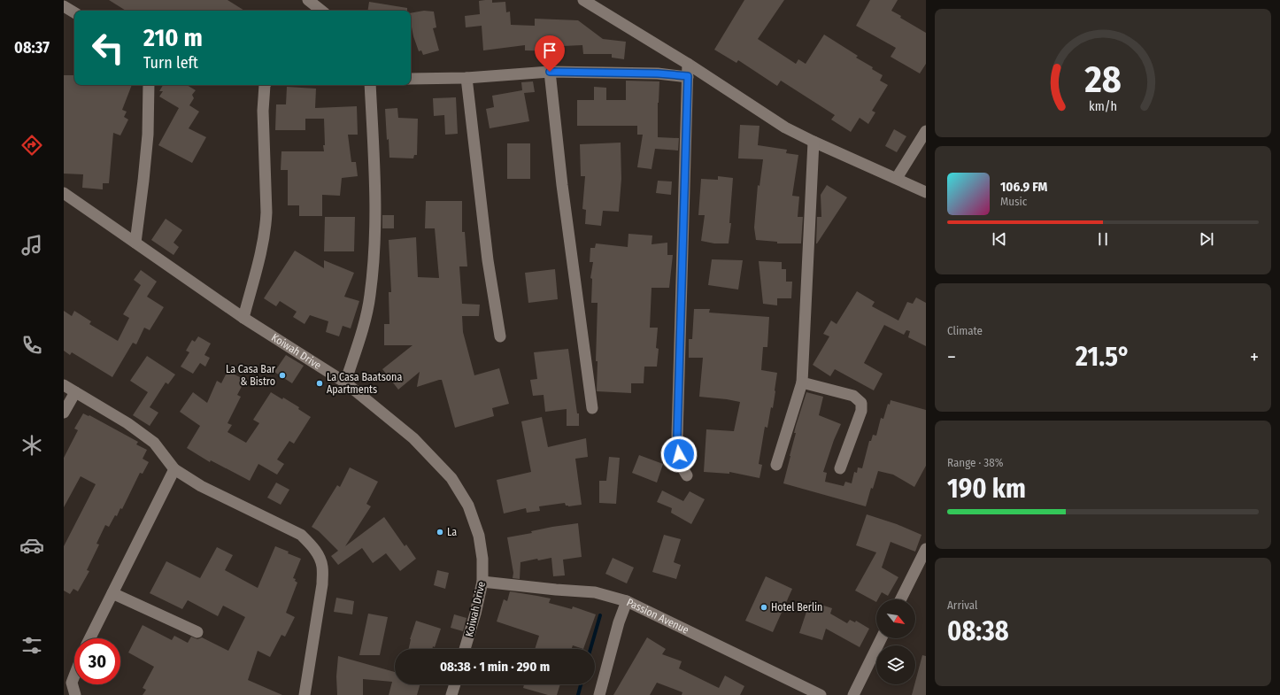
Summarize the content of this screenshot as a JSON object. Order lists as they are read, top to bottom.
{
  "streets": {
    "street": ["Koiwah Drive", "Passion Avenue"]
  },
  "crossings": [
    ["Koiwah Drive", "Passion Avenue"]
  ],
  "places": [
    "La Casa Bar & Bistro",
    "La Casa Baatsona Apartments",
    "La",
    "Hotel Berlin"
  ],
  "north": "bottom right",
  "page": {
    "tabs": "08:37",
    "turn": ["210 m", "Turn left"],
    "song": ["106.9 FM", "Music"],
    "tile": [
      "Climate",
      ["Range · 38%", "190 km"],
      ["Arrival", "08:38"]
    ],
    "heat": ["−", "21.5°", "+"],
    "limit": "30",
    "trip": "08:38 · 1 min · 290 m",
    "gauge": ["28", "km/h"]
  }
}
